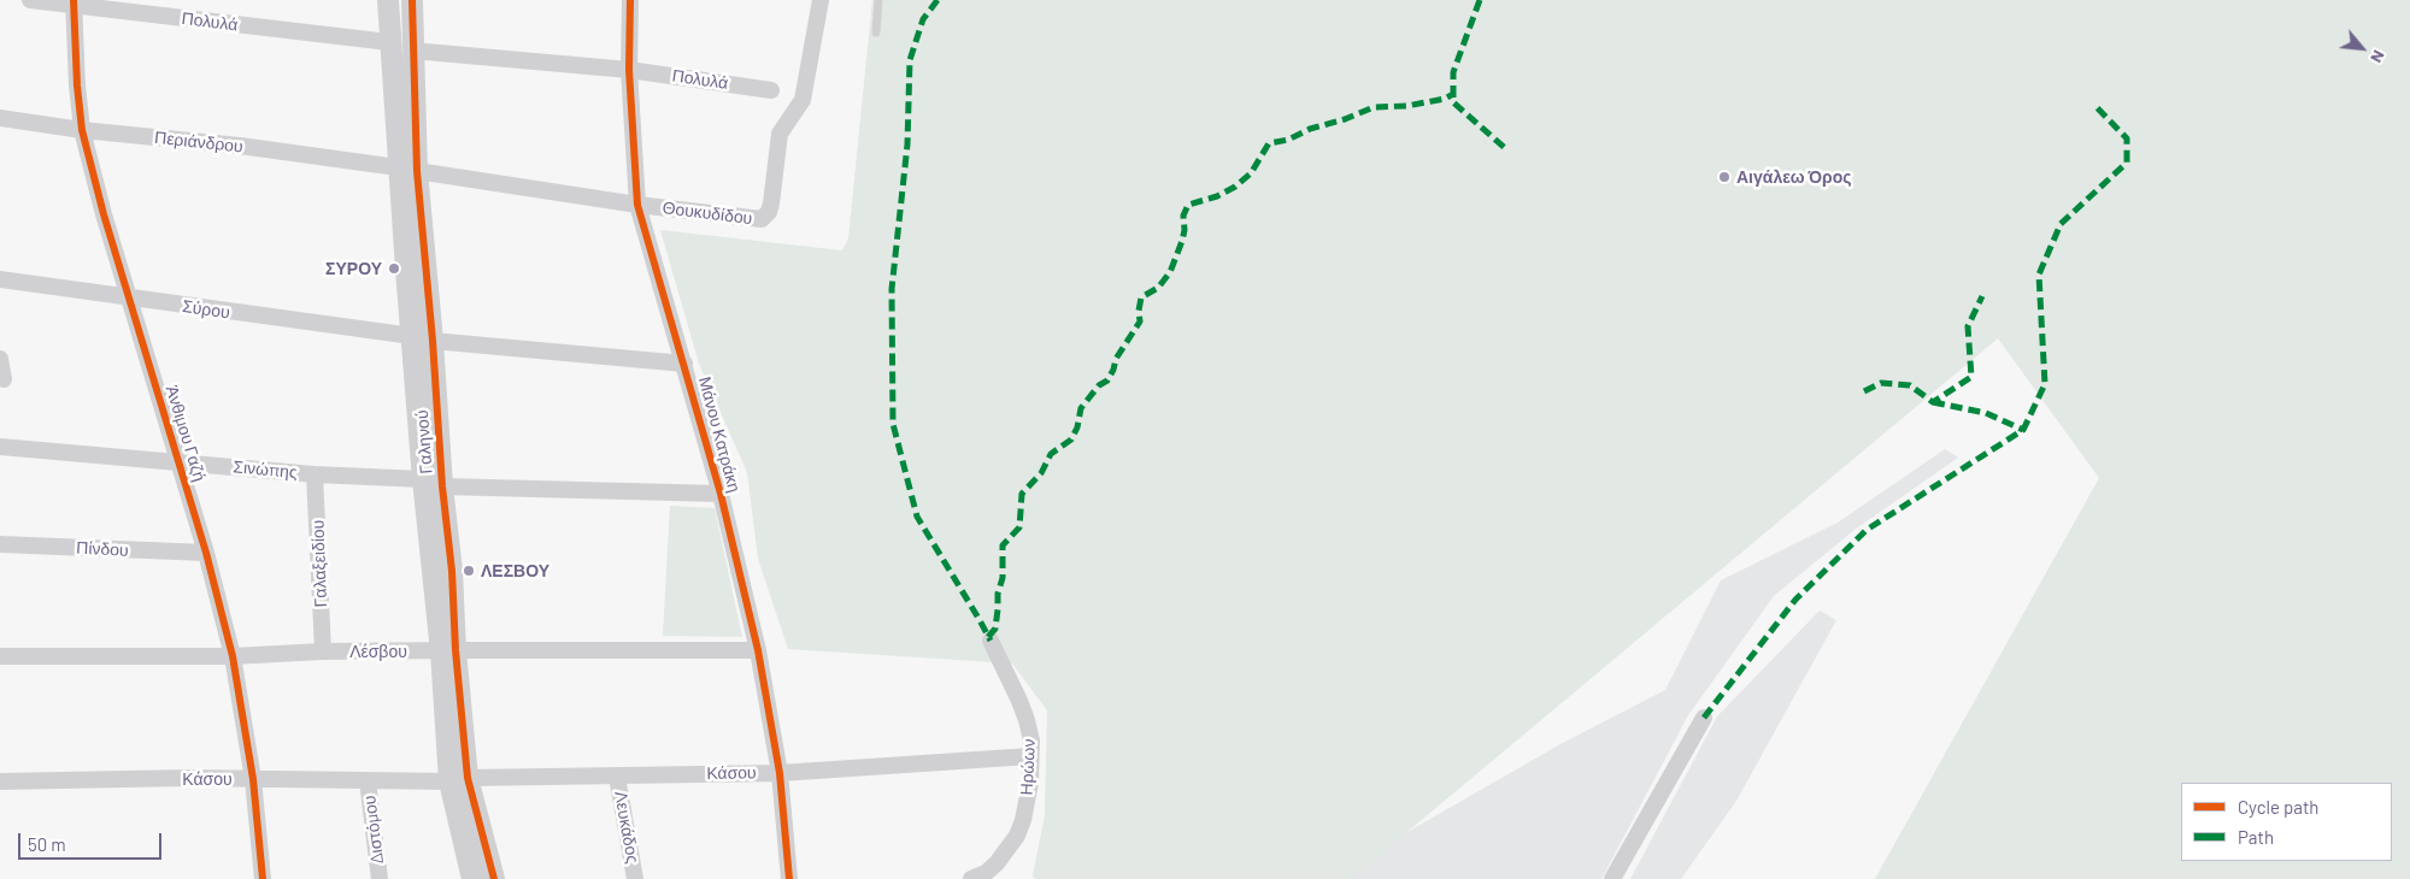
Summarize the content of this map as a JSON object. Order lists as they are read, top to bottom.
{
  "streets": {
    "street": [
      "Πολυλά",
      "Περιάνδρου",
      "Θουκυδίδου",
      "Σύρου",
      "Άνθιμου Γαζή",
      "Μάνου Κατράκη",
      "Γαληνού",
      "Σινώπης",
      "Πίνδου",
      "Γαλαξειδίου",
      "Λέσβου",
      "Ηρώων",
      "Κάσου",
      "Λευκάδος",
      "Διστόμου"
    ]
  },
  "crossings": [
    ["Πολυλά", "Άνθιμου Γαζή"],
    ["Πολυλά", "Μάνου Κατράκη"],
    ["Πολυλά", "Γαληνού"],
    ["Περιάνδρου", "Θουκυδίδου"],
    ["Περιάνδρου", "Άνθιμου Γαζή"],
    ["Περιάνδρου", "Μάνου Κατράκη"],
    ["Περιάνδρου", "Γαληνού"],
    ["Θουκυδίδου", "Μάνου Κατράκη"],
    ["Σύρου", "Άνθιμου Γαζή"],
    ["Σύρου", "Μάνου Κατράκη"],
    ["Σύρου", "Γαληνού"],
    ["Άνθιμου Γαζή", "Σινώπης"],
    ["Άνθιμου Γαζή", "Πίνδου"],
    ["Άνθιμου Γαζή", "Λέσβου"],
    ["Άνθιμου Γαζή", "Κάσου"],
    ["Μάνου Κατράκη", "Σινώπης"],
    ["Μάνου Κατράκη", "Λέσβου"],
    ["Μάνου Κατράκη", "Κάσου"],
    ["Γαληνού", "Σινώπης"],
    ["Γαληνού", "Λέσβου"],
    ["Γαληνού", "Κάσου"],
    ["Σινώπης", "Γαλαξειδίου"],
    ["Γαλαξειδίου", "Λέσβου"],
    ["Ηρώων", "Κάσου"],
    ["Κάσου", "Λευκάδος"],
    ["Κάσου", "Διστόμου"]
  ],
  "places": ["Αιγάλεω Όρος", "ΣΥΡΟΥ", "ΛΕΣΒΟΥ"],
  "legend": ["Cycle path", "Path"],
  "scale_bar": "50 m",
  "north": "bottom right"
}
